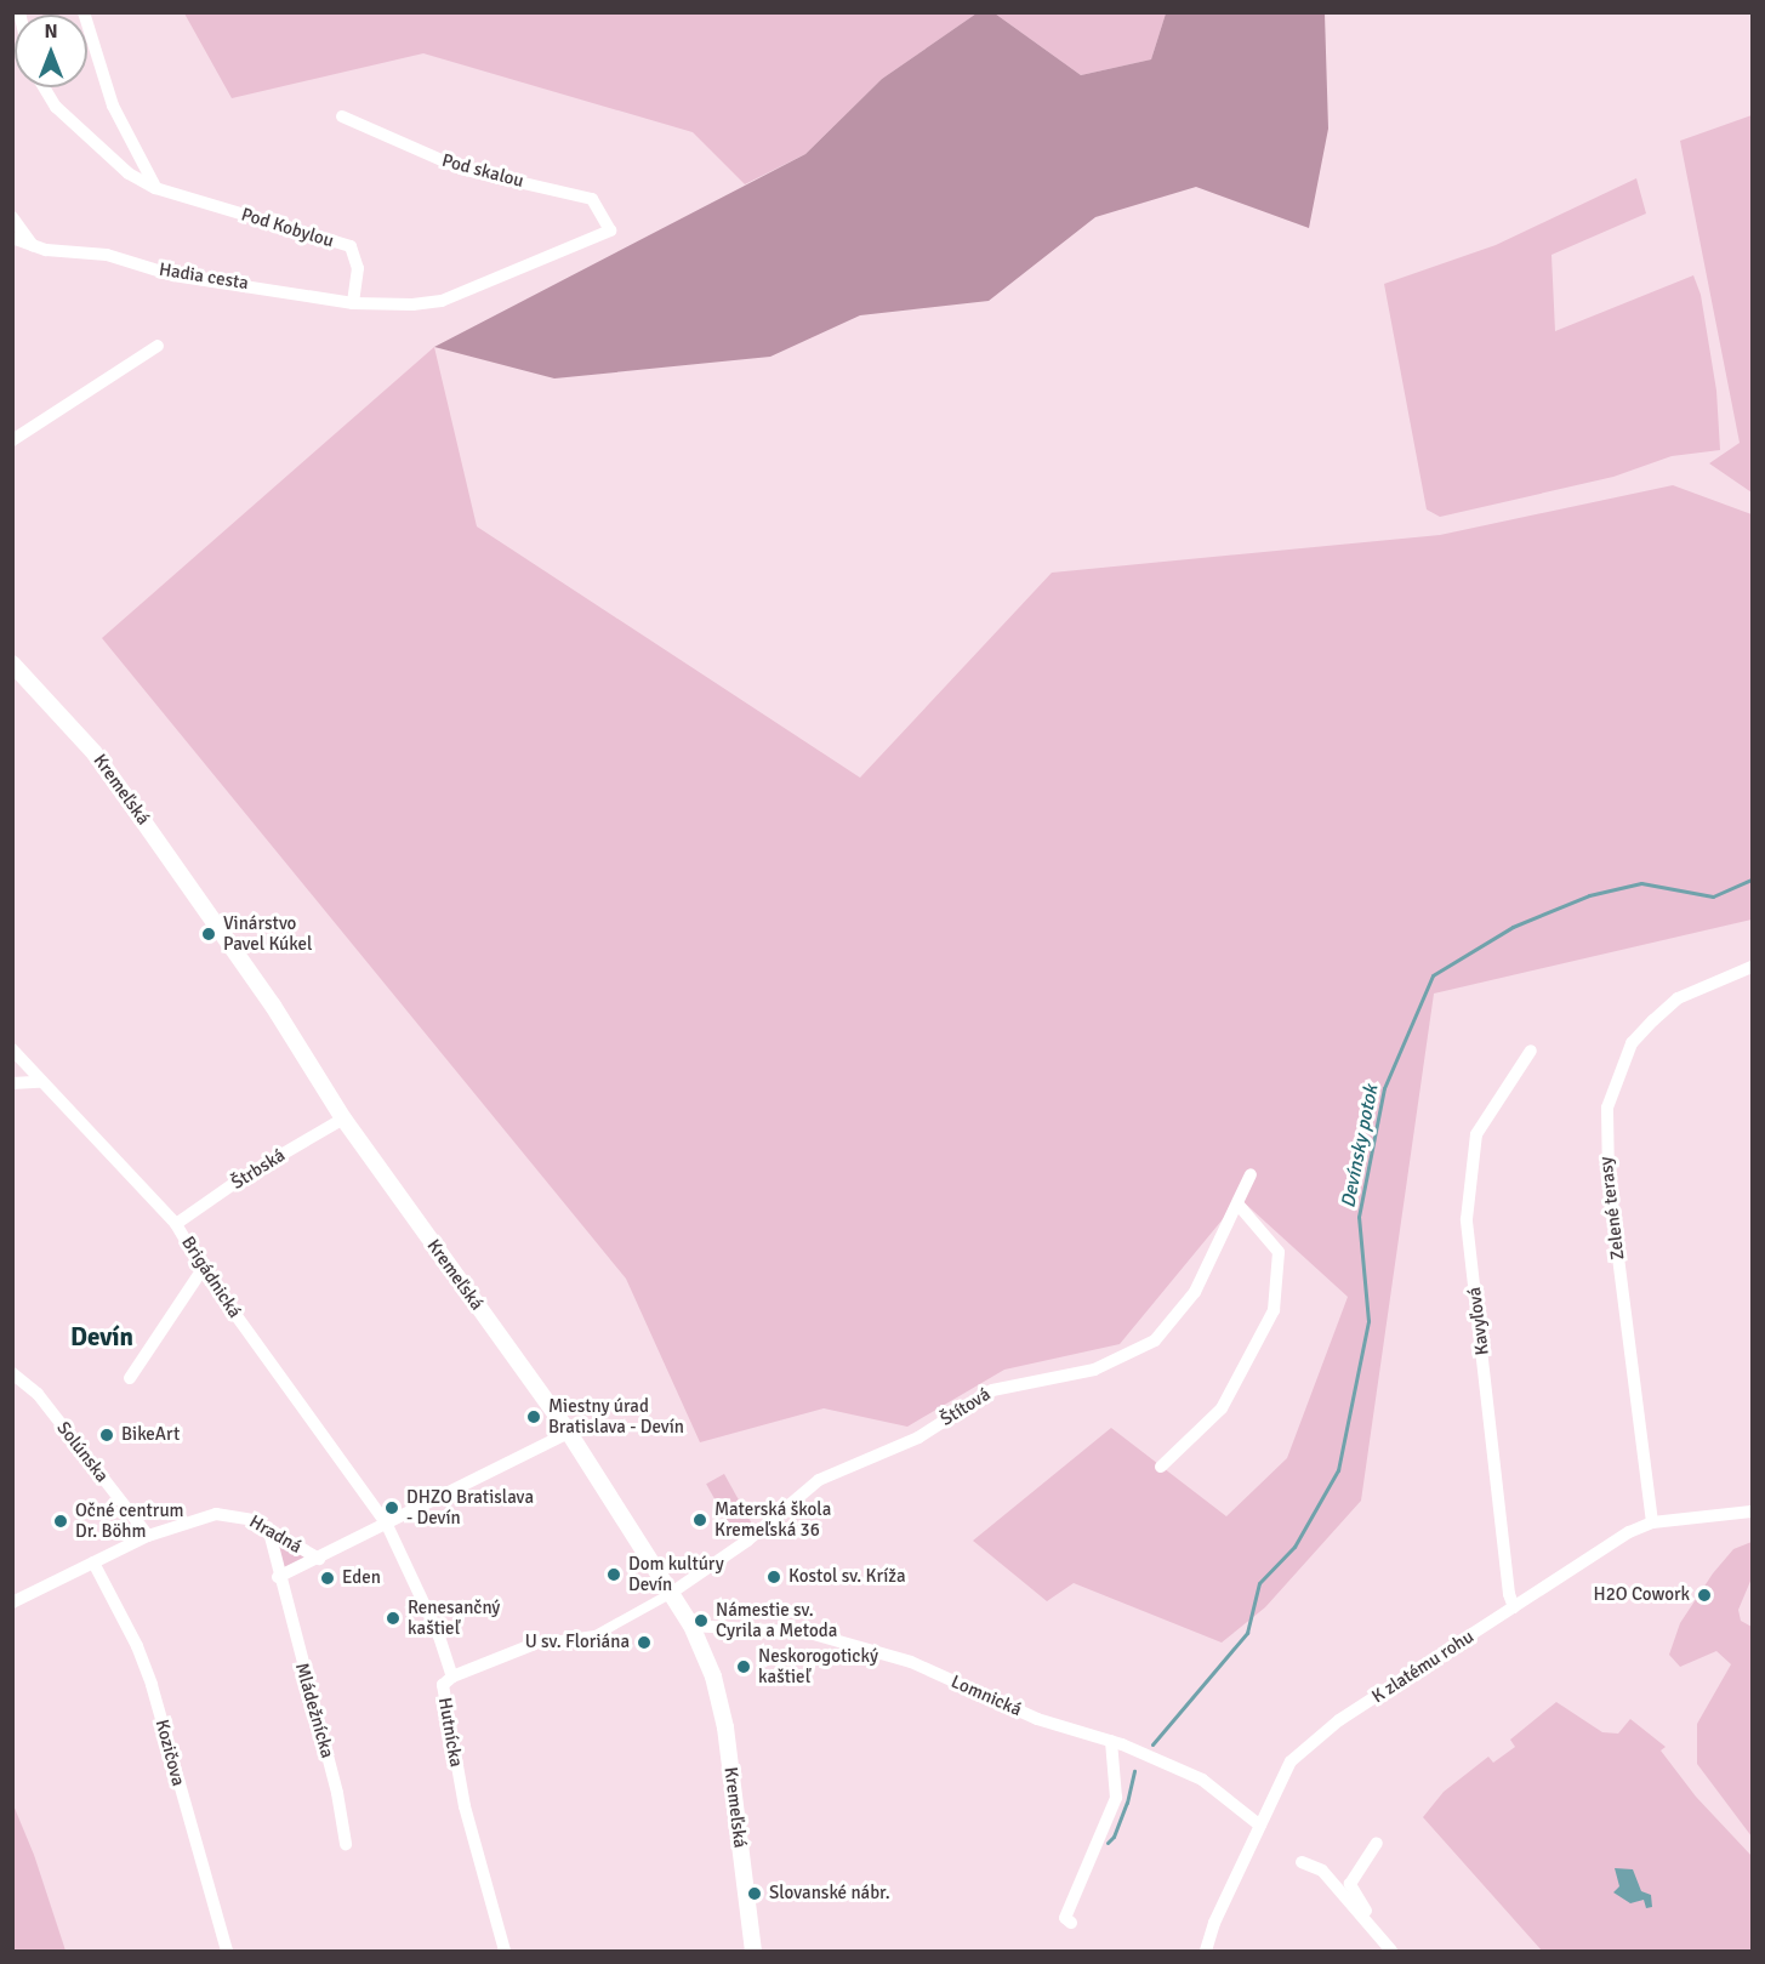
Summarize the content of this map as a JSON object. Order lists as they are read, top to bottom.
{
  "streets": {
    "street": [
      "Pod skalou",
      "Pod Kobylou",
      "Hadia cesta",
      "Kremeľská",
      "Štrbská",
      "Zelené terasy",
      "Brigádnická",
      "Kavyľová",
      "Štítová",
      "Solúnska",
      "Hradná",
      "K zlatému rohu",
      "Lomnická",
      "Mládežnícka",
      "Hutnícka",
      "Kozičova"
    ]
  },
  "crossings": [
    ["Pod skalou", "Pod Kobylou"],
    ["Pod skalou", "Hadia cesta"],
    ["Pod Kobylou", "Hadia cesta"],
    ["Kremeľská", "Štrbská"],
    ["Kremeľská", "Štítová"],
    ["Kremeľská", "Hradná"],
    ["Kremeľská", "Lomnická"],
    ["Štrbská", "Brigádnická"],
    ["Zelené terasy", "K zlatému rohu"],
    ["Brigádnická", "Hradná"],
    ["Brigádnická", "Hutnícka"],
    ["Kavyľová", "K zlatému rohu"],
    ["Solúnska", "Hradná"],
    ["Hradná", "Mládežnícka"],
    ["Hradná", "Hutnícka"],
    ["Hradná", "Kozičova"],
    ["K zlatému rohu", "Lomnická"]
  ],
  "districts": ["Devín"],
  "water": ["Devínsky potok"],
  "places": [
    "Vinárstvo Pavel Kúkel",
    "Miestny úrad Bratislava - Devín",
    "BikeArt",
    "DHZO Bratislava - Devín",
    "Materská škola Kremeľská 36",
    "Očné centrum Dr. Böhm",
    "Dom kultúry Devín",
    "Kostol sv. Kríža",
    "Eden",
    "H2O Cowork",
    "Renesančný kaštieľ",
    "Námestie sv. Cyrila a Metoda",
    "U sv. Floriána",
    "Neskorogotický kaštieľ",
    "Slovanské nábr."
  ],
  "north": "top"
}
